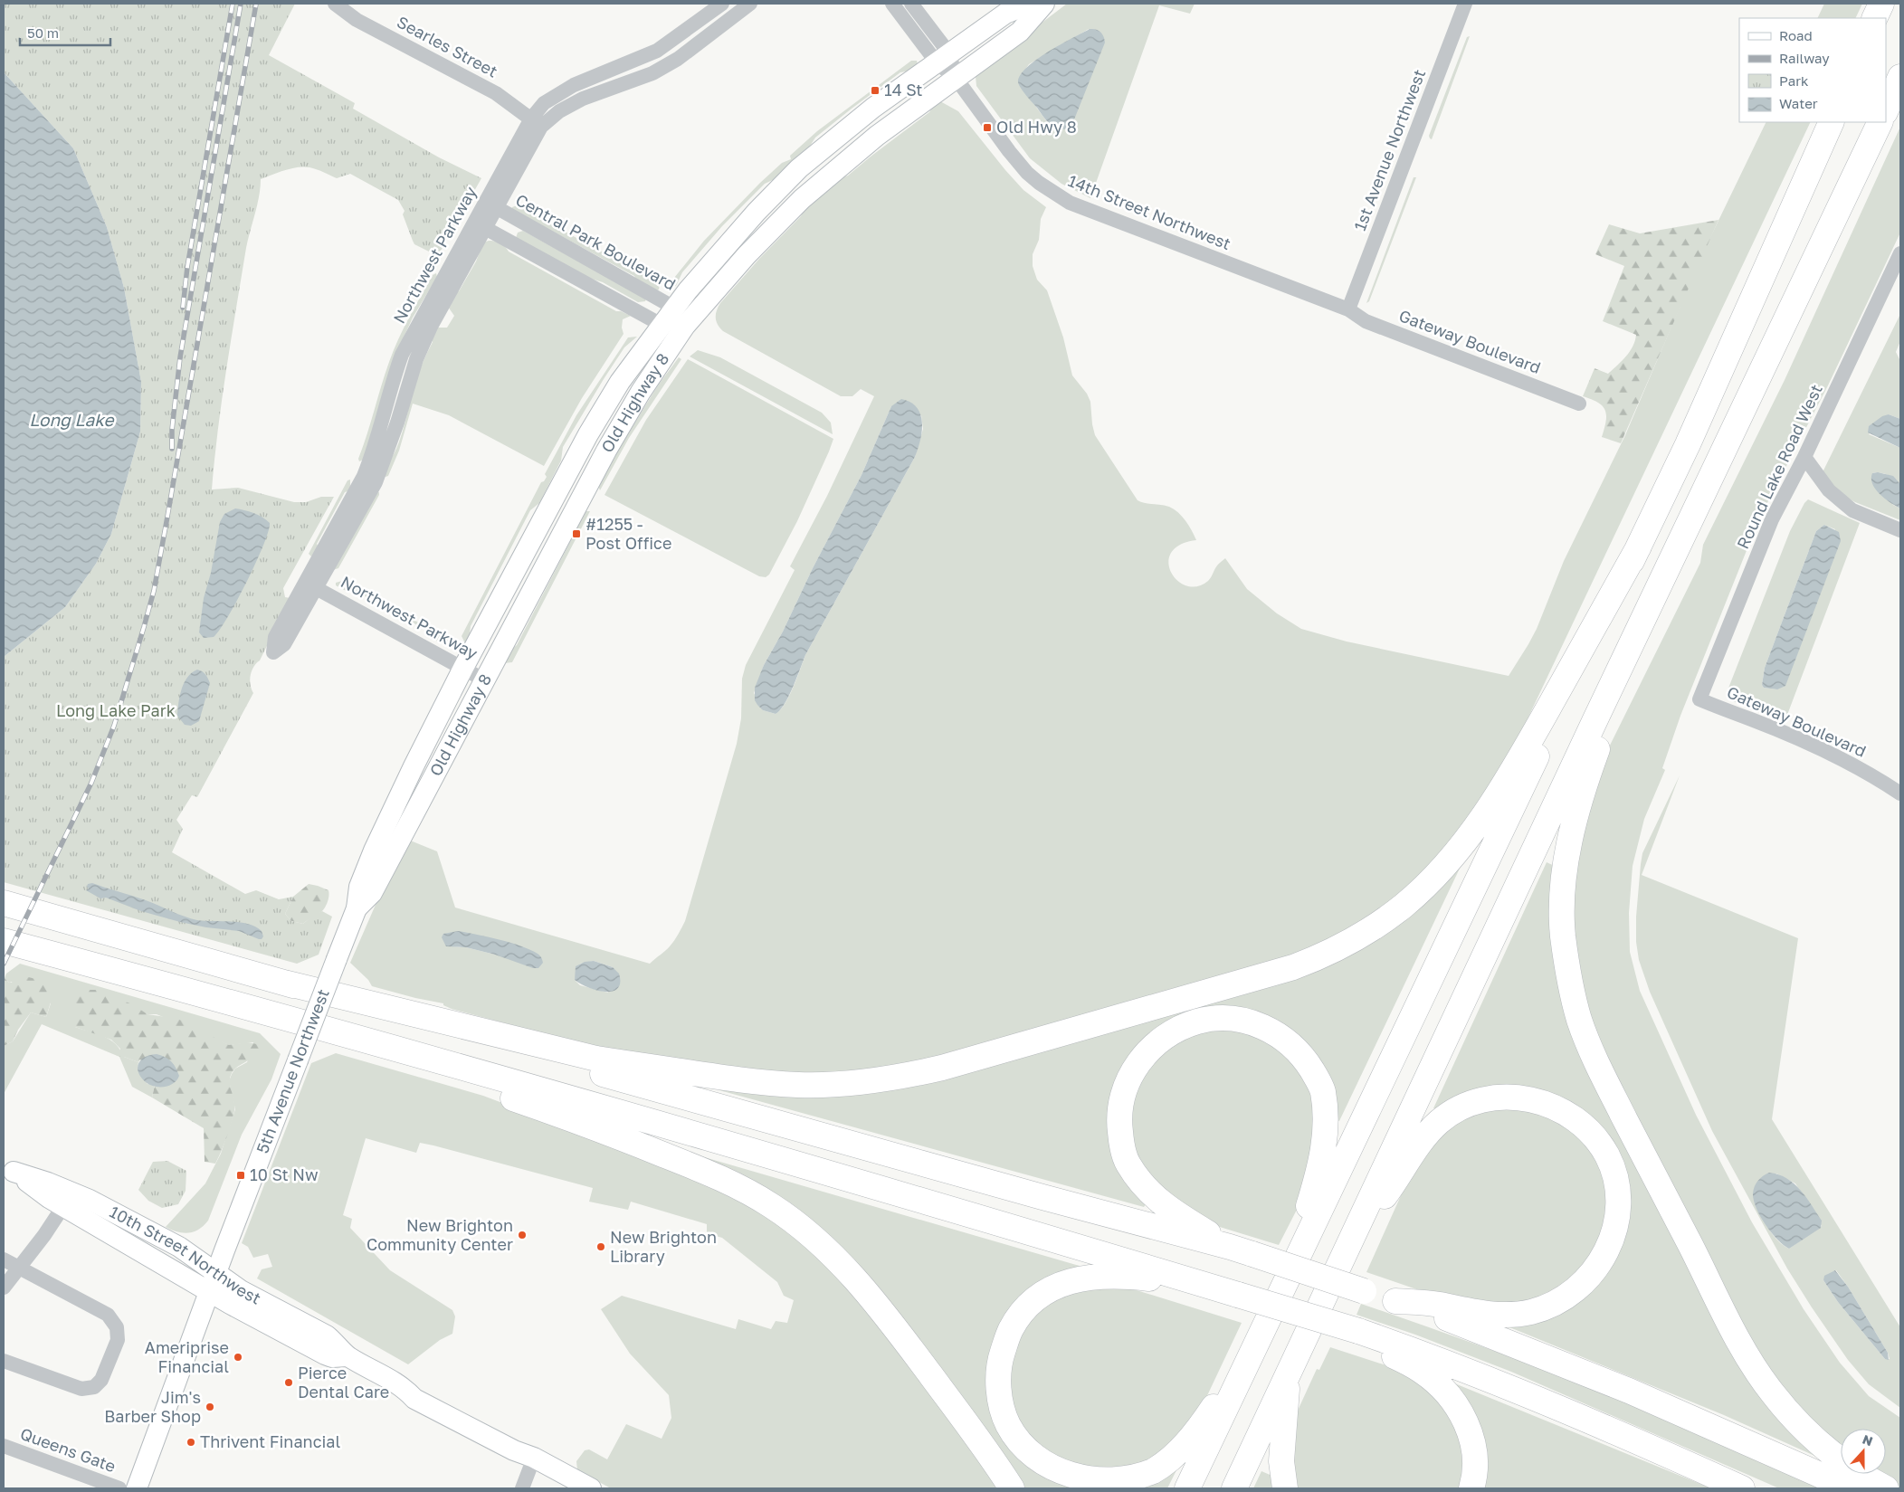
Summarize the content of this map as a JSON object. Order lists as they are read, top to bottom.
{
  "streets": {
    "street": [
      "Searles Street",
      "1st Avenue Northwest",
      "14th Street Northwest",
      "Central Park Boulevard",
      "Northwest Parkway",
      "Gateway Boulevard",
      "Old Highway 8",
      "Round Lake Road West",
      "5th Avenue Northwest",
      "10th Street Northwest",
      "Queens Gate"
    ]
  },
  "crossings": [
    ["Searles Street", "Northwest Parkway"],
    ["1st Avenue Northwest", "14th Street Northwest"],
    ["1st Avenue Northwest", "Gateway Boulevard"],
    ["14th Street Northwest", "Gateway Boulevard"],
    ["14th Street Northwest", "Old Highway 8"],
    ["Central Park Boulevard", "Northwest Parkway"],
    ["Central Park Boulevard", "Old Highway 8"],
    ["Northwest Parkway", "Old Highway 8"],
    ["Gateway Boulevard", "Round Lake Road West"],
    ["Old Highway 8", "5th Avenue Northwest"],
    ["5th Avenue Northwest", "10th Street Northwest"]
  ],
  "water": ["Long Lake"],
  "parks": ["Long Lake Park"],
  "places": {
    "transit": [
      "14 St",
      "Old Hwy 8",
      "#1255 - Post Office",
      "10 St Nw"
    ],
    "other": [
      "New Brighton Community Center",
      "New Brighton Library",
      "Ameriprise Financial",
      "Pierce Dental Care",
      "Jim's Barber Shop",
      "Thrivent Financial"
    ]
  },
  "legend": [
    "Road",
    "Railway",
    "Park",
    "Water"
  ],
  "scale_bar": "50 m",
  "north": "top"
}
